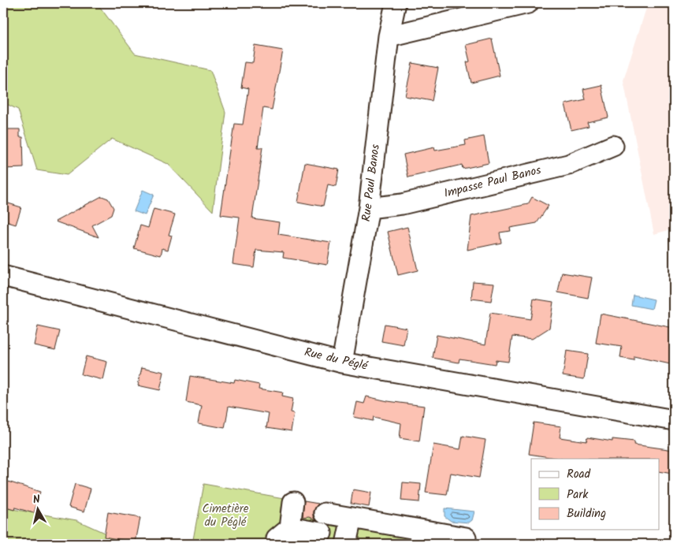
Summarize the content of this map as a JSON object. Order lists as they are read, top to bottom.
{
  "streets": {
    "street": ["Impasse Paul Banos", "Rue Paul Banos", "Rue du Péglé"]
  },
  "crossings": [
    ["Impasse Paul Banos", "Rue Paul Banos"],
    ["Rue Paul Banos", "Rue du Péglé"]
  ],
  "parks": ["Cimetière du Péglé"],
  "legend": ["Road", "Park", "Building"],
  "north": "top"
}
